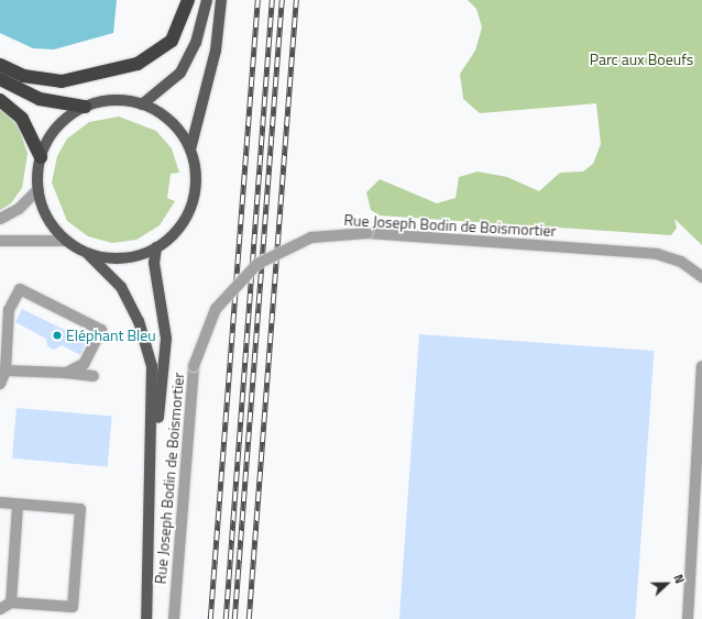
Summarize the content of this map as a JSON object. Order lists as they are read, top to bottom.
{
  "streets": {
    "street": ["Rue Joseph Bodin de Boismortier"]
  },
  "parks": ["Parc aux Boeufs"],
  "places": ["Eléphant Bleu"],
  "north": "right"
}
